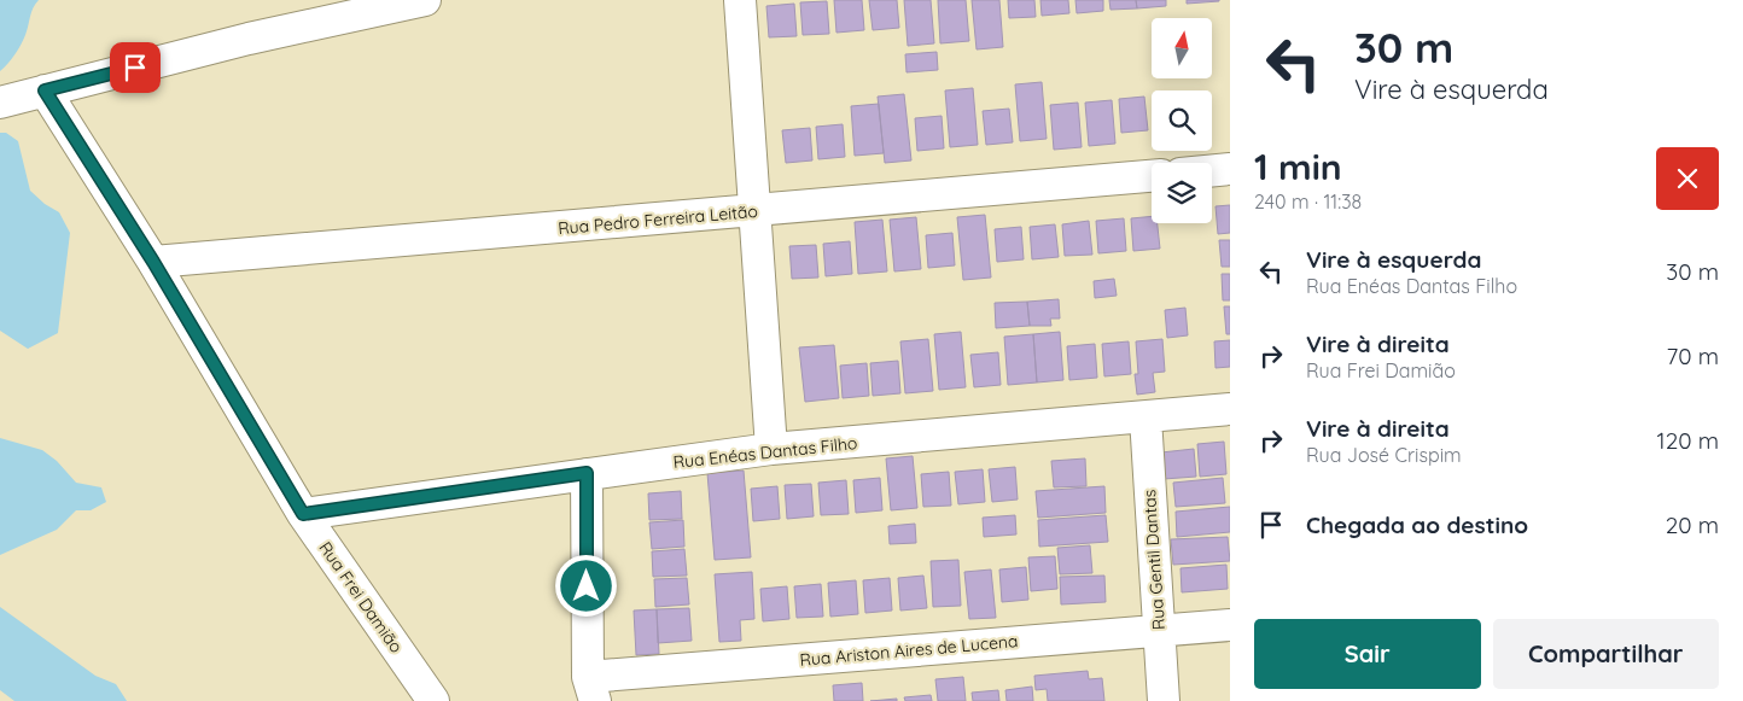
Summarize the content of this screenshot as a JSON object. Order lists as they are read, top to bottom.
{
  "streets": {
    "street": [
      "Rua Pedro Ferreira Leitão",
      "Rua Enéas Dantas Filho",
      "Rua Gentil Dantas",
      "Rua Frei Damião",
      "Rua Ariston Aires de Lucena"
    ]
  },
  "crossings": [
    ["Rua Pedro Ferreira Leitão", "Rua Frei Damião"],
    ["Rua Enéas Dantas Filho", "Rua Gentil Dantas"],
    ["Rua Enéas Dantas Filho", "Rua Frei Damião"],
    ["Rua Gentil Dantas", "Rua Ariston Aires de Lucena"]
  ],
  "north": "top",
  "page": {
    "turn": ["30 m", "Vire à esquerda"],
    "heading": ["1 min", "240 m · 11:38"],
    "list": [
      {
        "name": "Vire à esquerda",
        "note": "Rua Enéas Dantas Filho",
        "value": "30 m"
      },
      {
        "name": "Vire à direita",
        "note": "Rua Frei Damião",
        "value": "70 m"
      },
      {
        "name": "Vire à direita",
        "note": "Rua José Crispim",
        "value": "120 m"
      },
      {
        "name": "Chegada ao destino",
        "value": "20 m"
      }
    ],
    "buttons": ["Sair", "Compartilhar"]
  }
}
